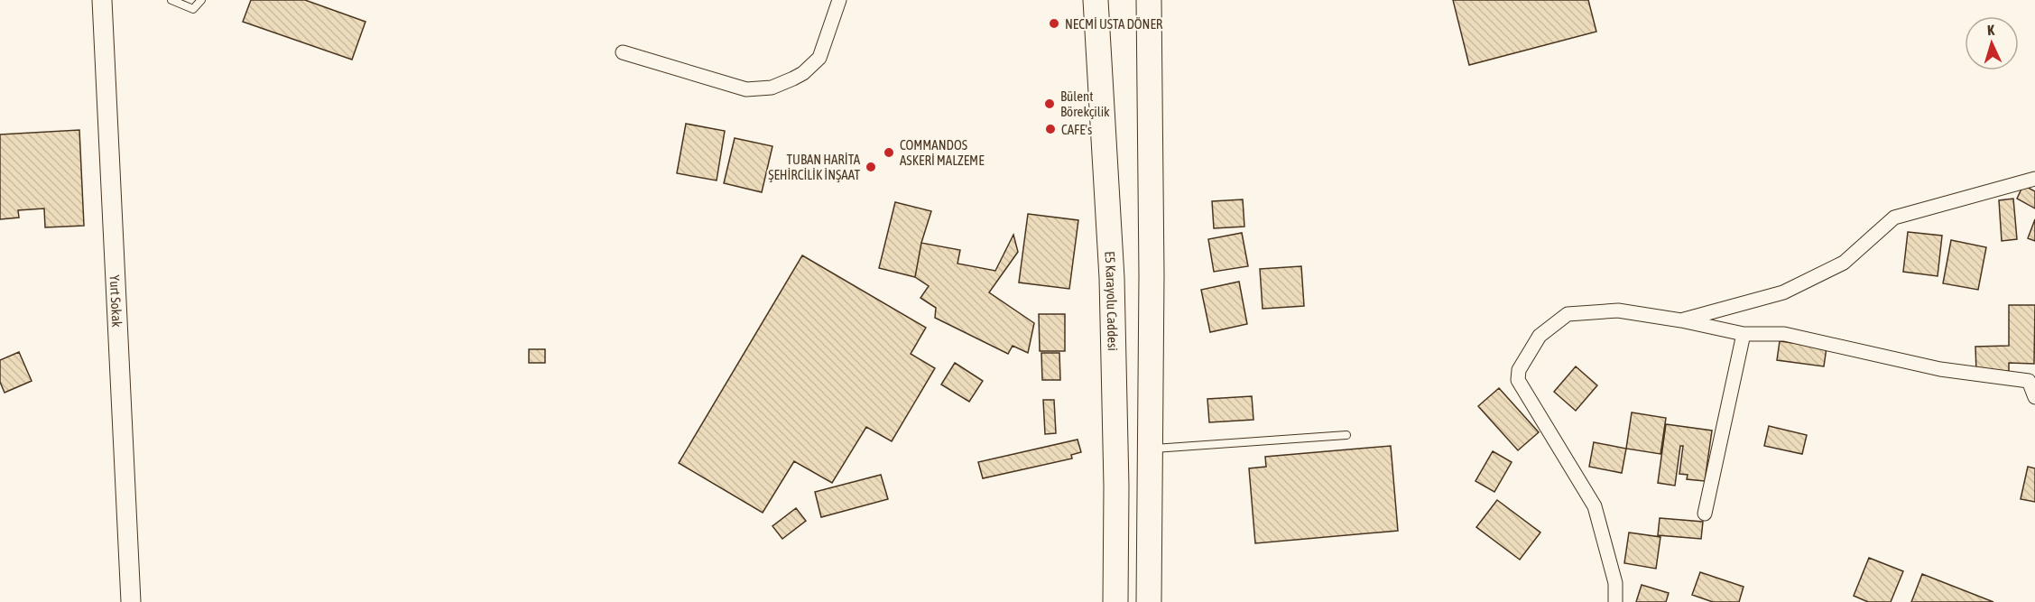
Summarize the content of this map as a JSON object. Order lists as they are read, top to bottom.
{
  "streets": {
    "highway": ["E5 Karayolu Caddesi"],
    "street": ["Yurt Sokak"]
  },
  "places": [
    "NECMİ USTA DÖNER",
    "Bülent Börekçilik",
    "CAFE's",
    "COMMANDOS ASKERİ MALZEME",
    "TUBAN HARİTA ŞEHİRCİLİK İNŞAAT"
  ],
  "north": "top"
}
